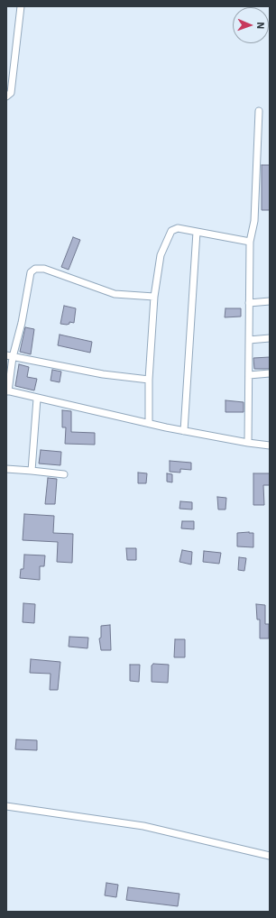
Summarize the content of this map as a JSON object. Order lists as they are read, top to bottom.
{
  "north": "right"
}
